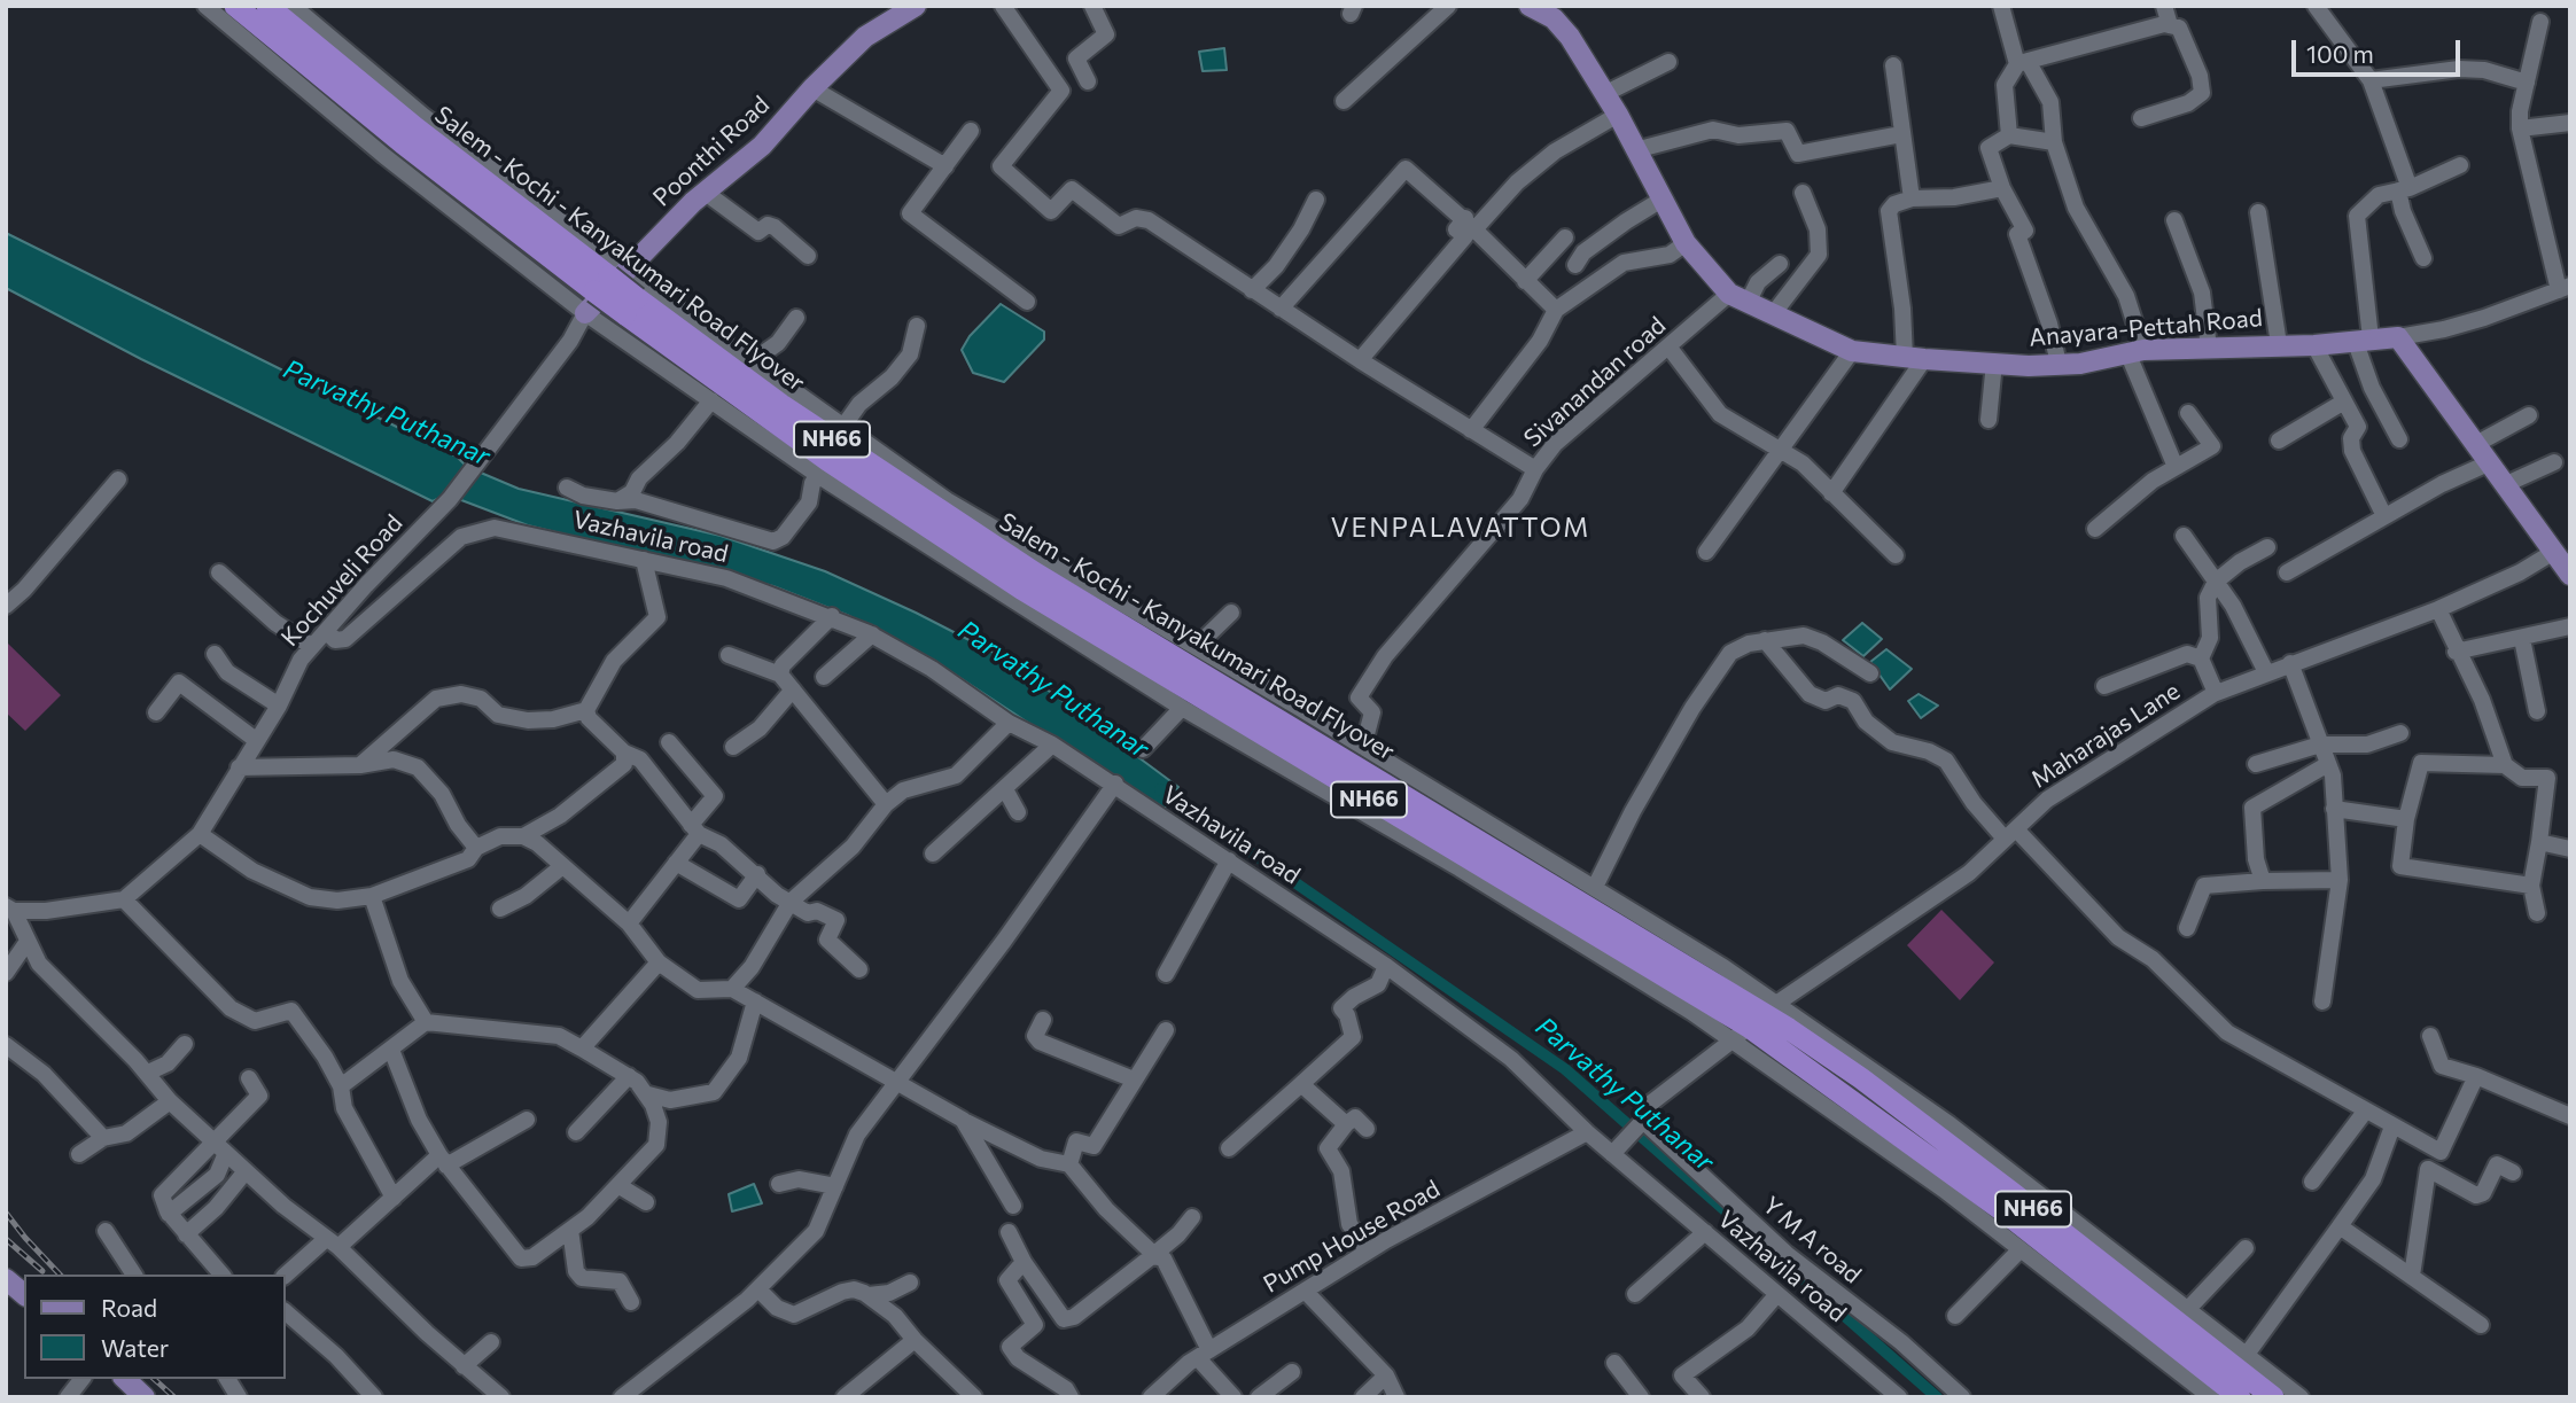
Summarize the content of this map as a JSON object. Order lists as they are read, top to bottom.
{
  "streets": {
    "highway": ["Salem - Kochi - Kanyakumari Road Flyover", "NH66"],
    "main road": ["Poonthi Road", "Anayara-Pettah Road"],
    "street": [
      "Sivanandan road",
      "Vazhavila road",
      "Kochuveli Road",
      "Maharajas Lane",
      "Pump House Road",
      "Y M A road"
    ]
  },
  "crossings": [
    ["Poonthi Road", "Salem - Kochi - Kanyakumari Road Flyover"],
    ["Poonthi Road", "Kochuveli Road"],
    ["Salem - Kochi - Kanyakumari Road Flyover", "Maharajas Lane"],
    ["Anayara-Pettah Road", "Sivanandan road"],
    ["Vazhavila road", "Kochuveli Road"],
    ["Vazhavila road", "Maharajas Lane"],
    ["Vazhavila road", "Pump House Road"],
    ["Maharajas Lane", "Y M A road"]
  ],
  "districts": ["VENPALAVATTOM"],
  "water": ["Parvathy Puthanar"],
  "legend": ["Road", "Water"],
  "scale_bar": "100 m"
}
